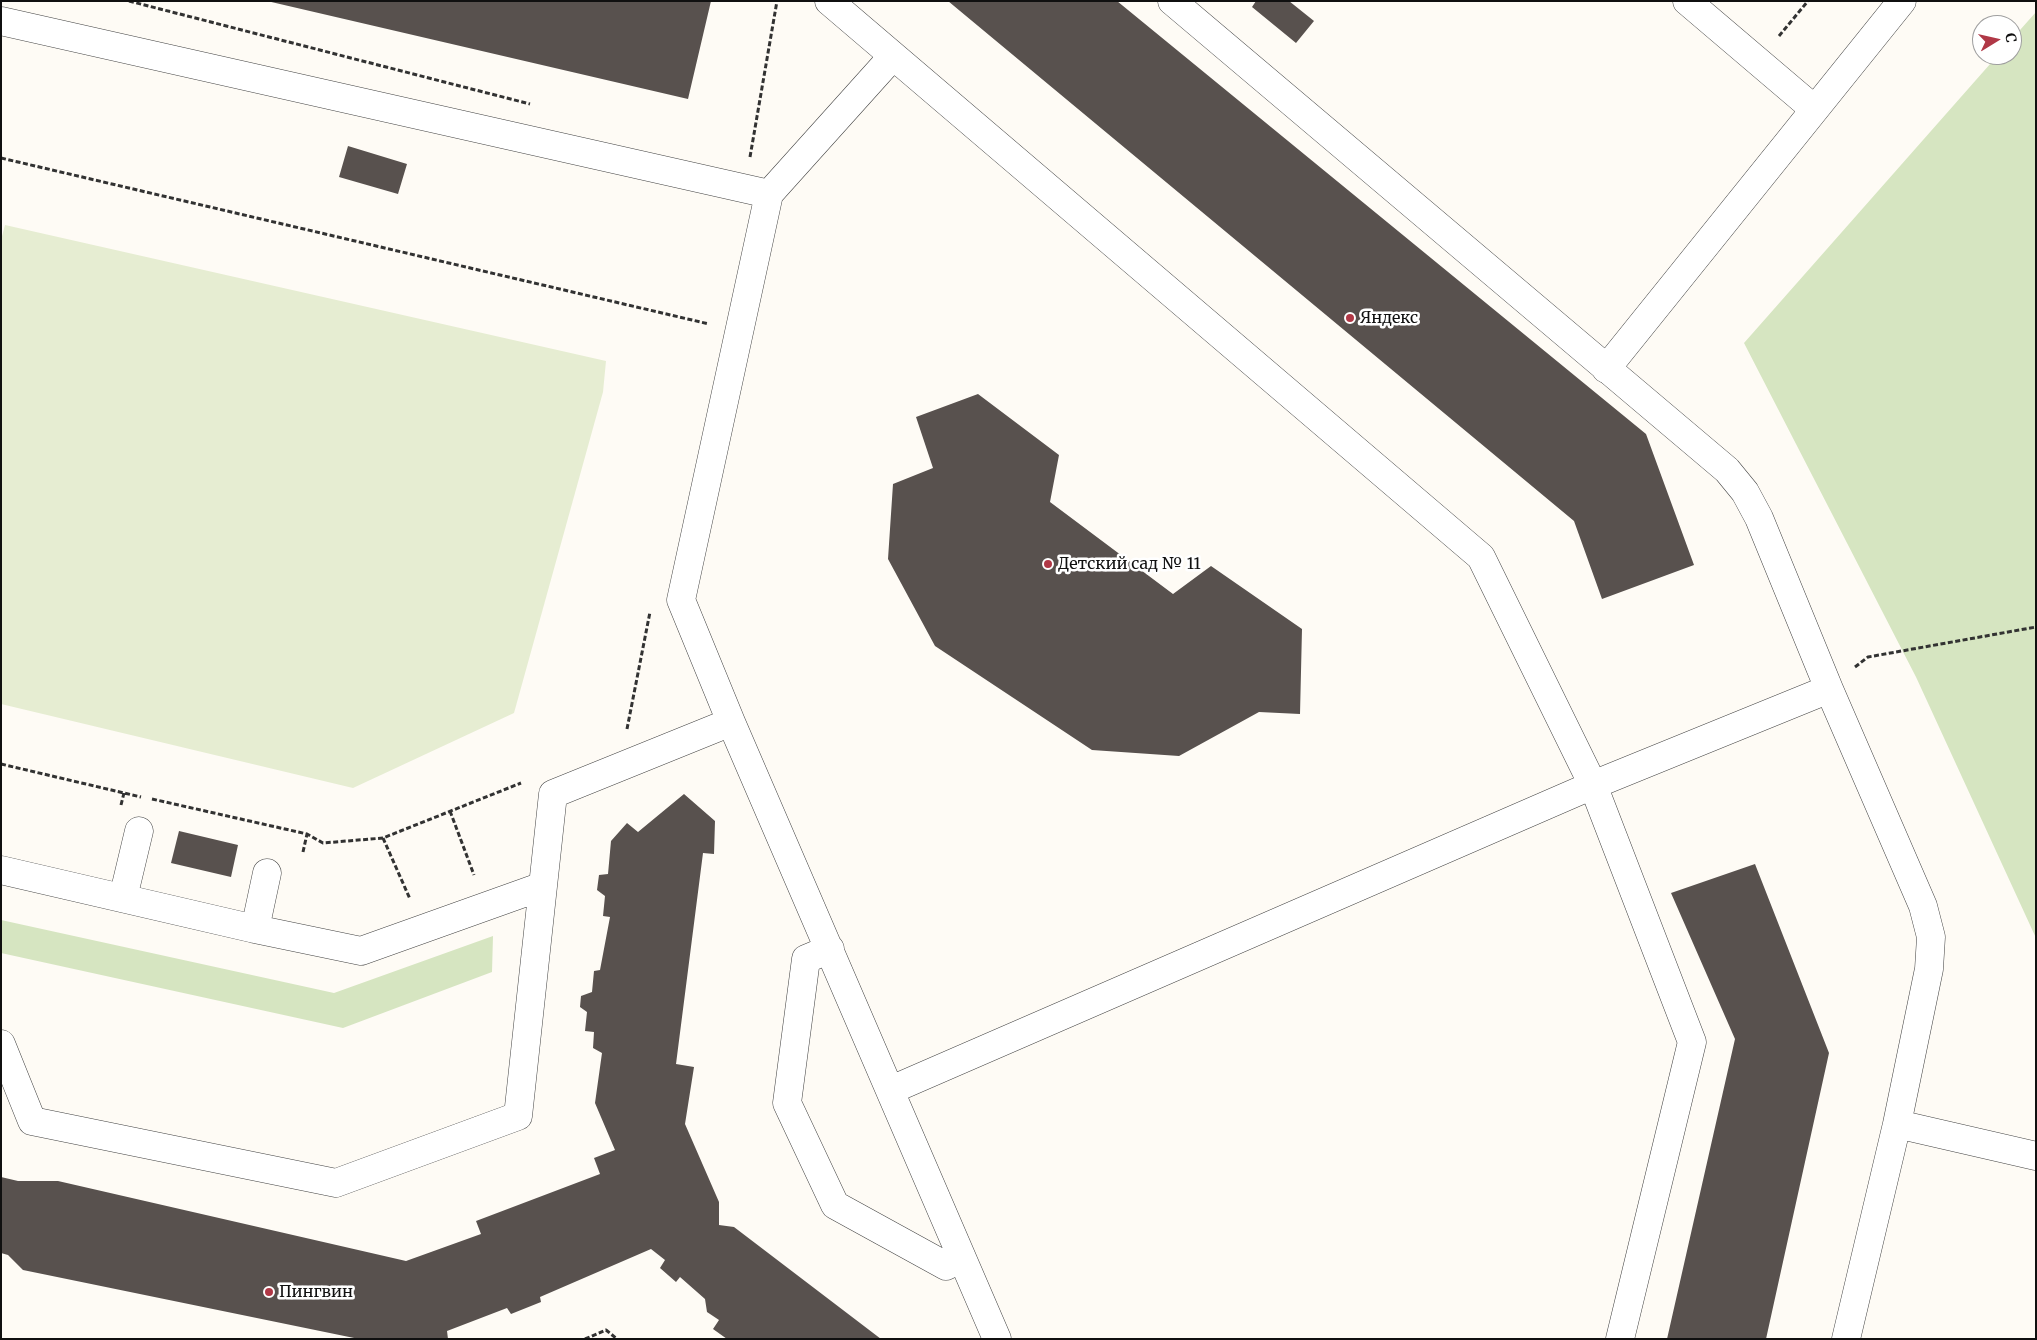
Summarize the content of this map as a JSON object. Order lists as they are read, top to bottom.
{
  "places": ["Яндекс", "Детский сад № 11", "Пингвин"],
  "north": "right"
}
